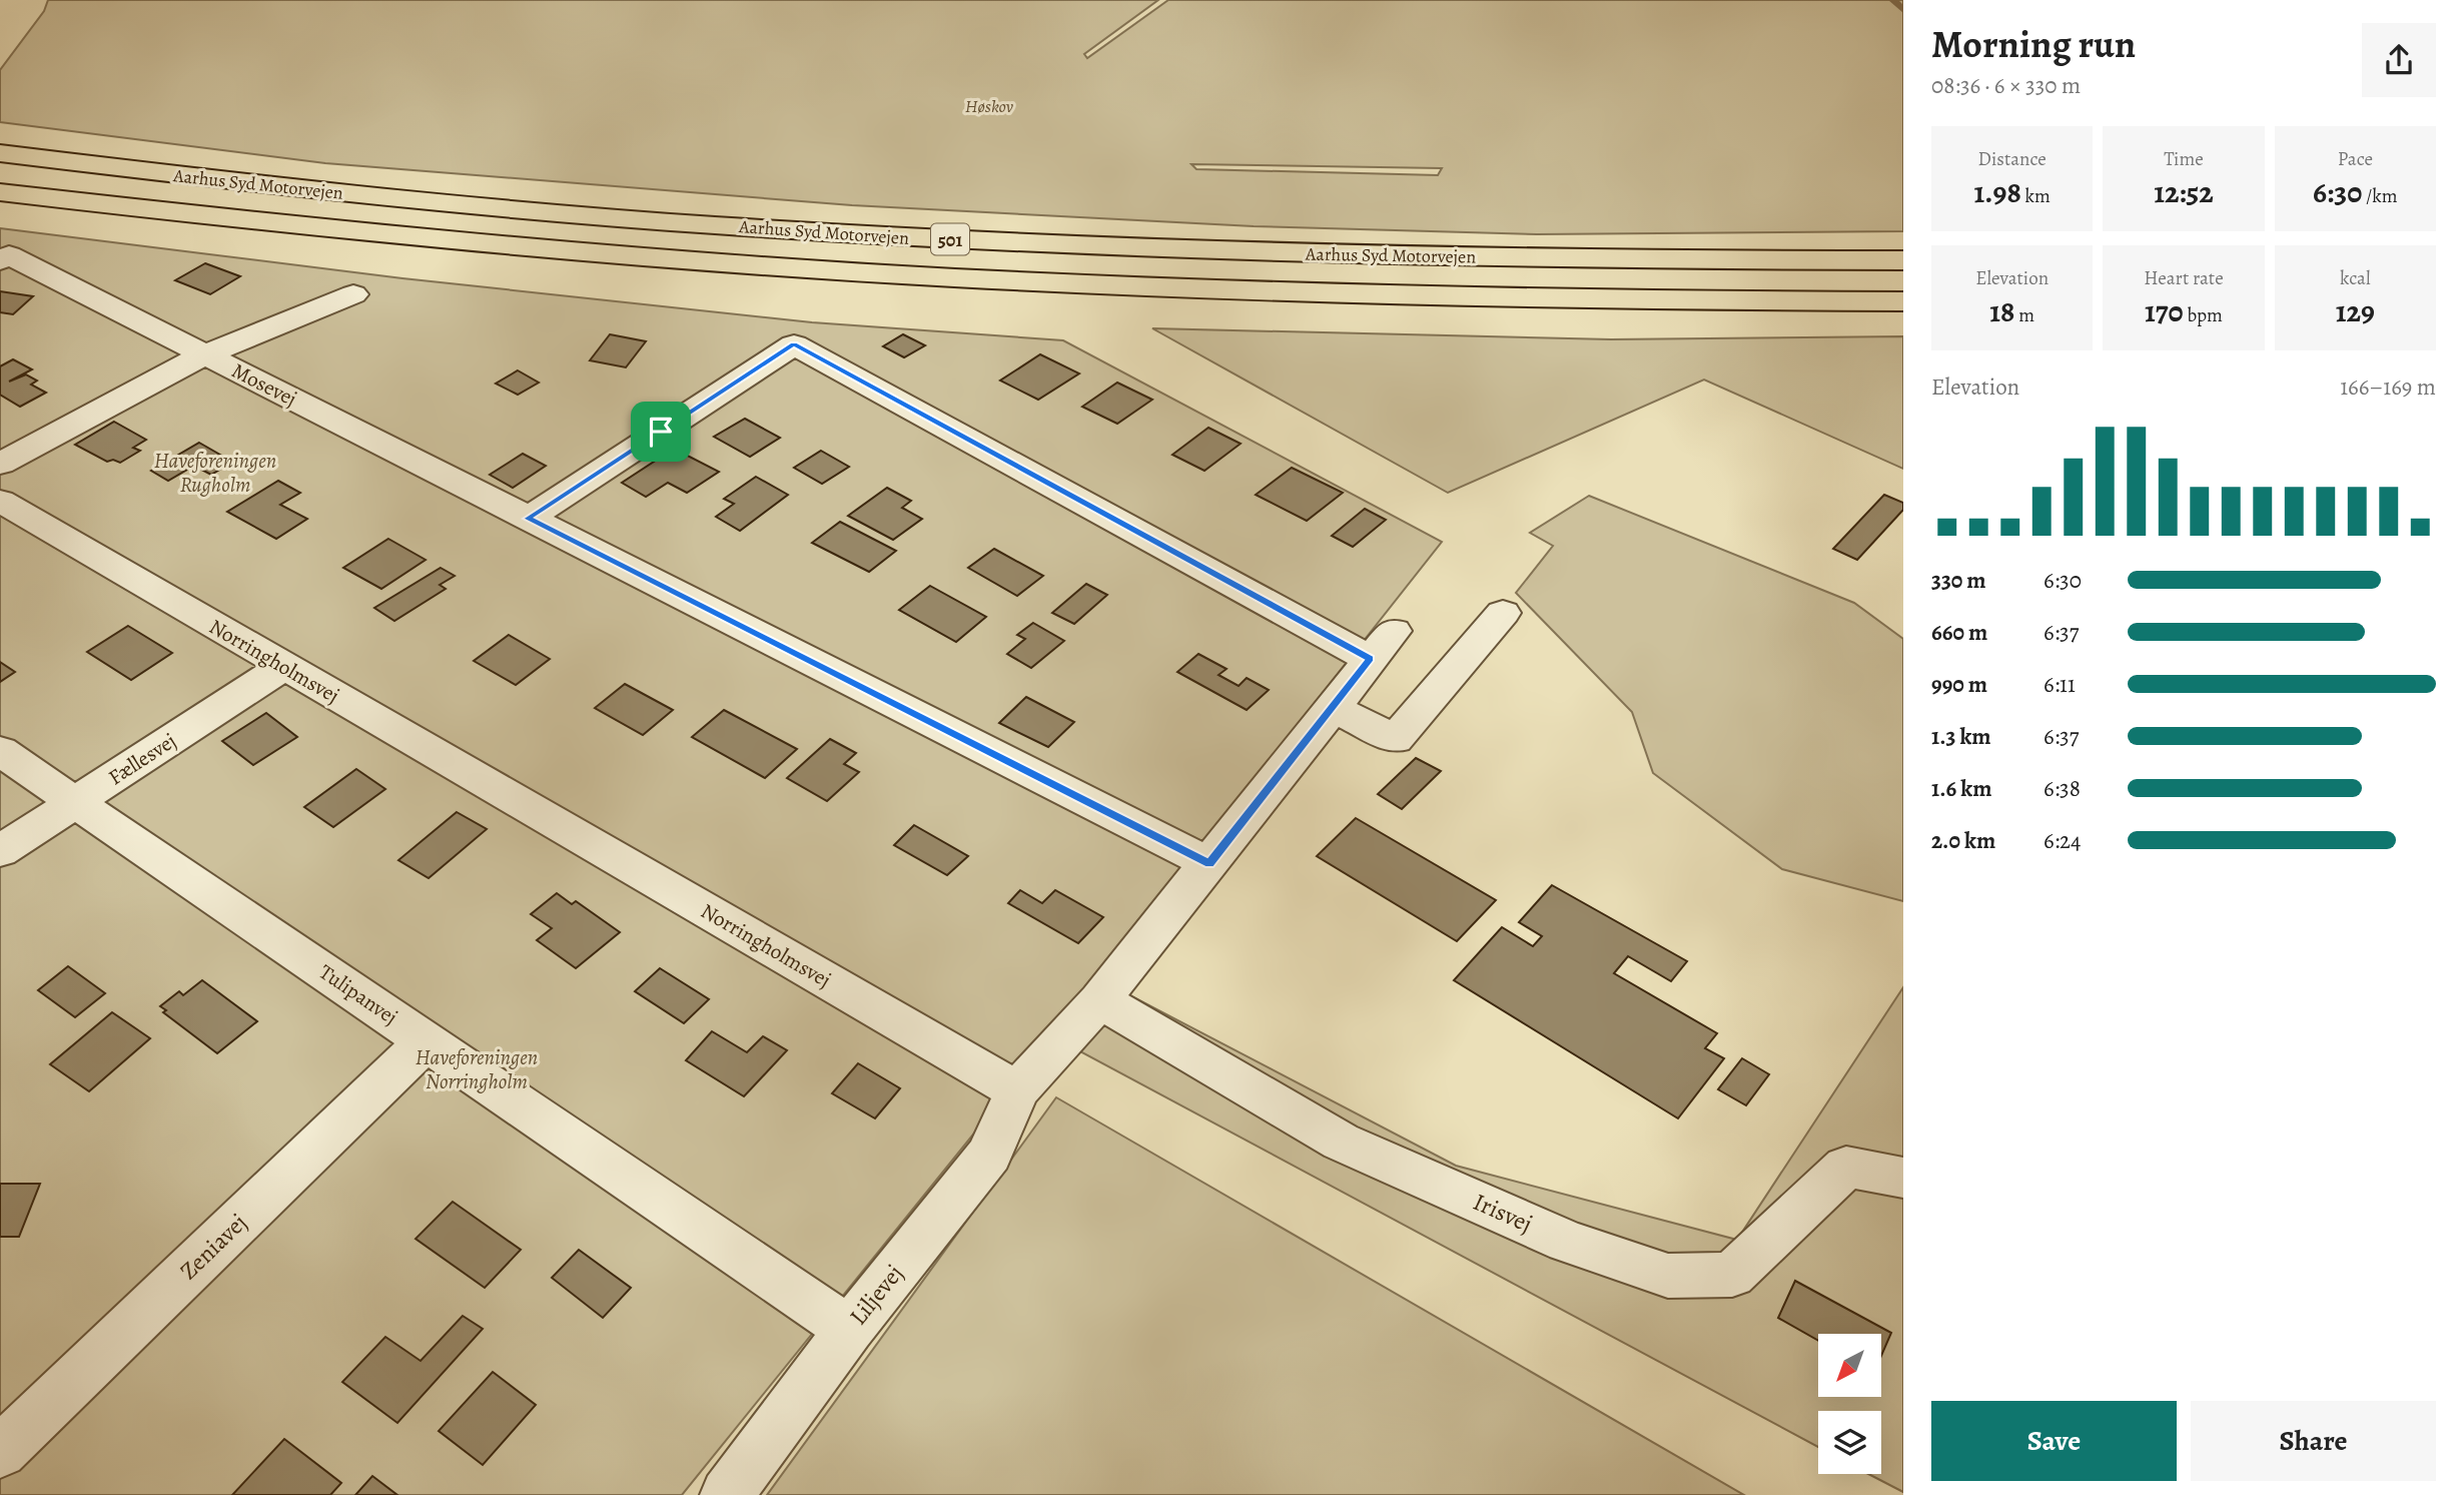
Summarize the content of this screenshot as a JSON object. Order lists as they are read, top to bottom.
{
  "streets": {
    "highway": ["Aarhus Syd Motorvejen", "501"],
    "street": [
      "Mosevej",
      "Norringholmsvej",
      "Fællesvej",
      "Tulipanvej",
      "Irisvej",
      "Zeniavej",
      "Liljevej"
    ]
  },
  "crossings": [
    ["Norringholmsvej", "Fællesvej"],
    ["Norringholmsvej", "Liljevej"],
    ["Fællesvej", "Tulipanvej"],
    ["Tulipanvej", "Zeniavej"],
    ["Tulipanvej", "Liljevej"]
  ],
  "parks": ["Høskov", "Haveforeningen Rugholm", "Haveforeningen Norringholm"],
  "north": "bottom left",
  "page": {
    "heading": ["Morning run", "08:36 · 6 × 330 m"],
    "stats": [
      ["Distance", "1.98 km"],
      ["Time", "12:52"],
      ["Pace", "6:30 /km"],
      ["Elevation", "18 m"],
      ["Heart rate", "170 bpm"],
      ["kcal", "129"]
    ],
    "chart": ["Elevation", "166–169 m"],
    "list": [
      {
        "name": "330 m",
        "note": "6:30"
      },
      {
        "name": "660 m",
        "note": "6:37"
      },
      {
        "name": "990 m",
        "note": "6:11"
      },
      {
        "name": "1.3 km",
        "note": "6:37"
      },
      {
        "name": "1.6 km",
        "note": "6:38"
      },
      {
        "name": "2.0 km",
        "note": "6:24"
      }
    ],
    "buttons": ["Save", "Share"]
  }
}
